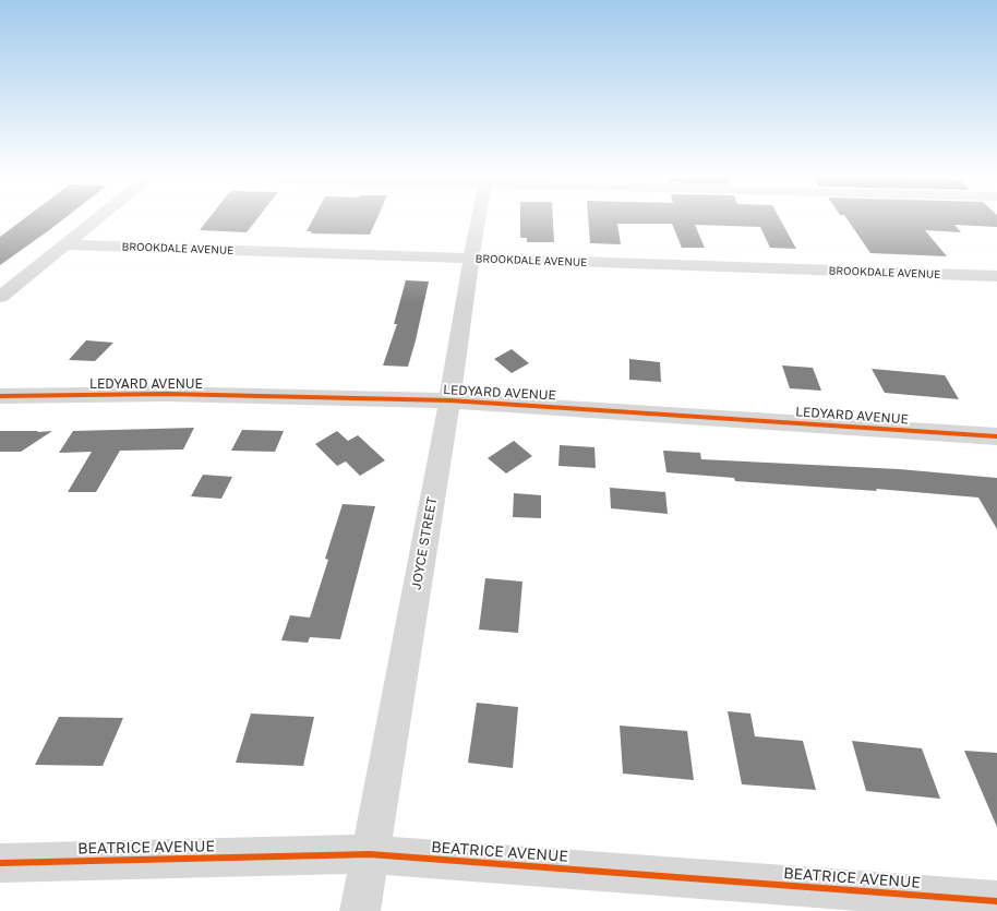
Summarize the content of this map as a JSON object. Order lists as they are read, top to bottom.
{
  "streets": {
    "street": [
      "BROOKDALE AVENUE",
      "LEDYARD AVENUE",
      "JOYCE STREET",
      "BEATRICE AVENUE"
    ]
  },
  "crossings": [
    ["BROOKDALE AVENUE", "JOYCE STREET"],
    ["LEDYARD AVENUE", "JOYCE STREET"],
    ["JOYCE STREET", "BEATRICE AVENUE"]
  ]
}
